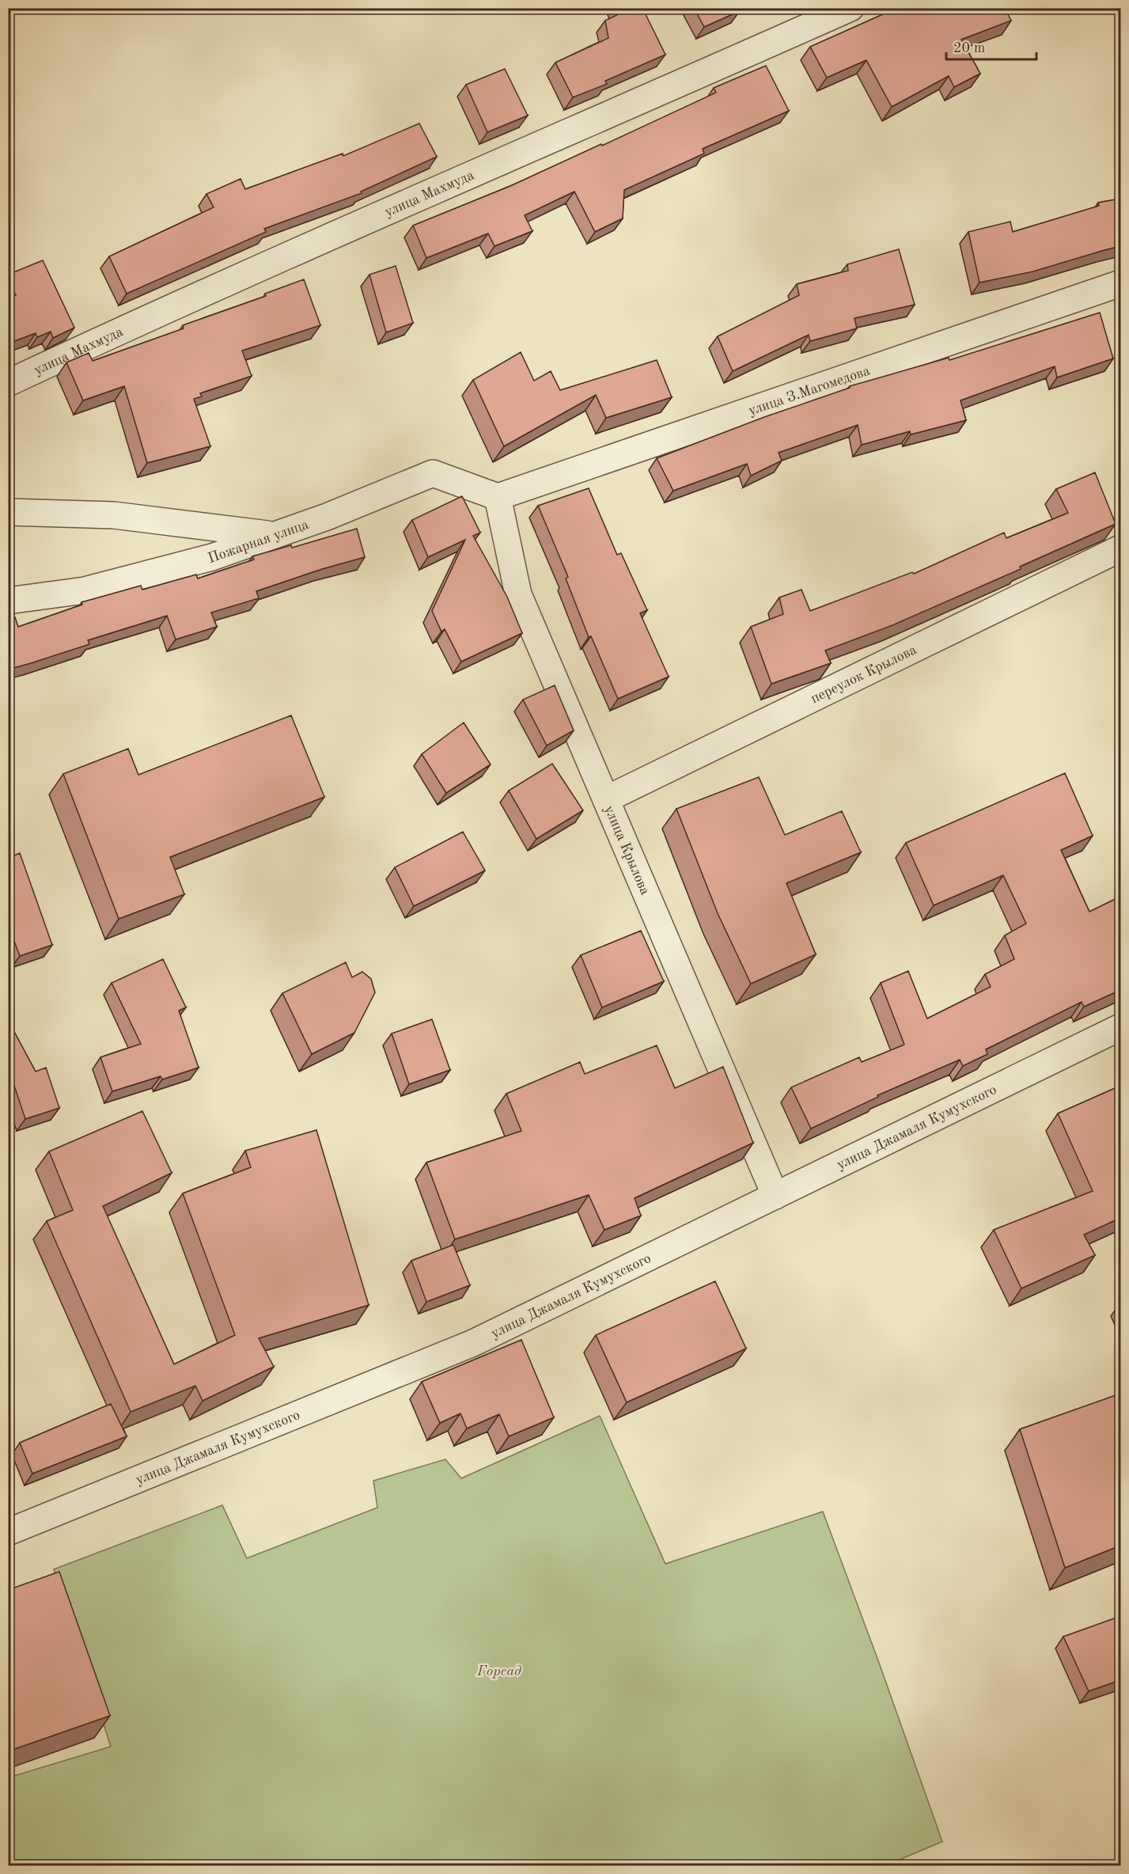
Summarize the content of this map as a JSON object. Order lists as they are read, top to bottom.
{
  "streets": {
    "street": [
      "улица Махмуда",
      "улица З.Магомедова",
      "Пожарная улица",
      "переулок Крылова",
      "улица Крылова",
      "улица Джамаля Кумухского"
    ]
  },
  "crossings": [
    ["улица З.Магомедова", "Пожарная улица"],
    ["улица З.Магомедова", "улица Крылова"],
    ["Пожарная улица", "улица Крылова"],
    ["переулок Крылова", "улица Крылова"],
    ["улица Крылова", "улица Джамаля Кумухского"]
  ],
  "parks": ["Горсад"],
  "scale_bar": "20 m"
}
